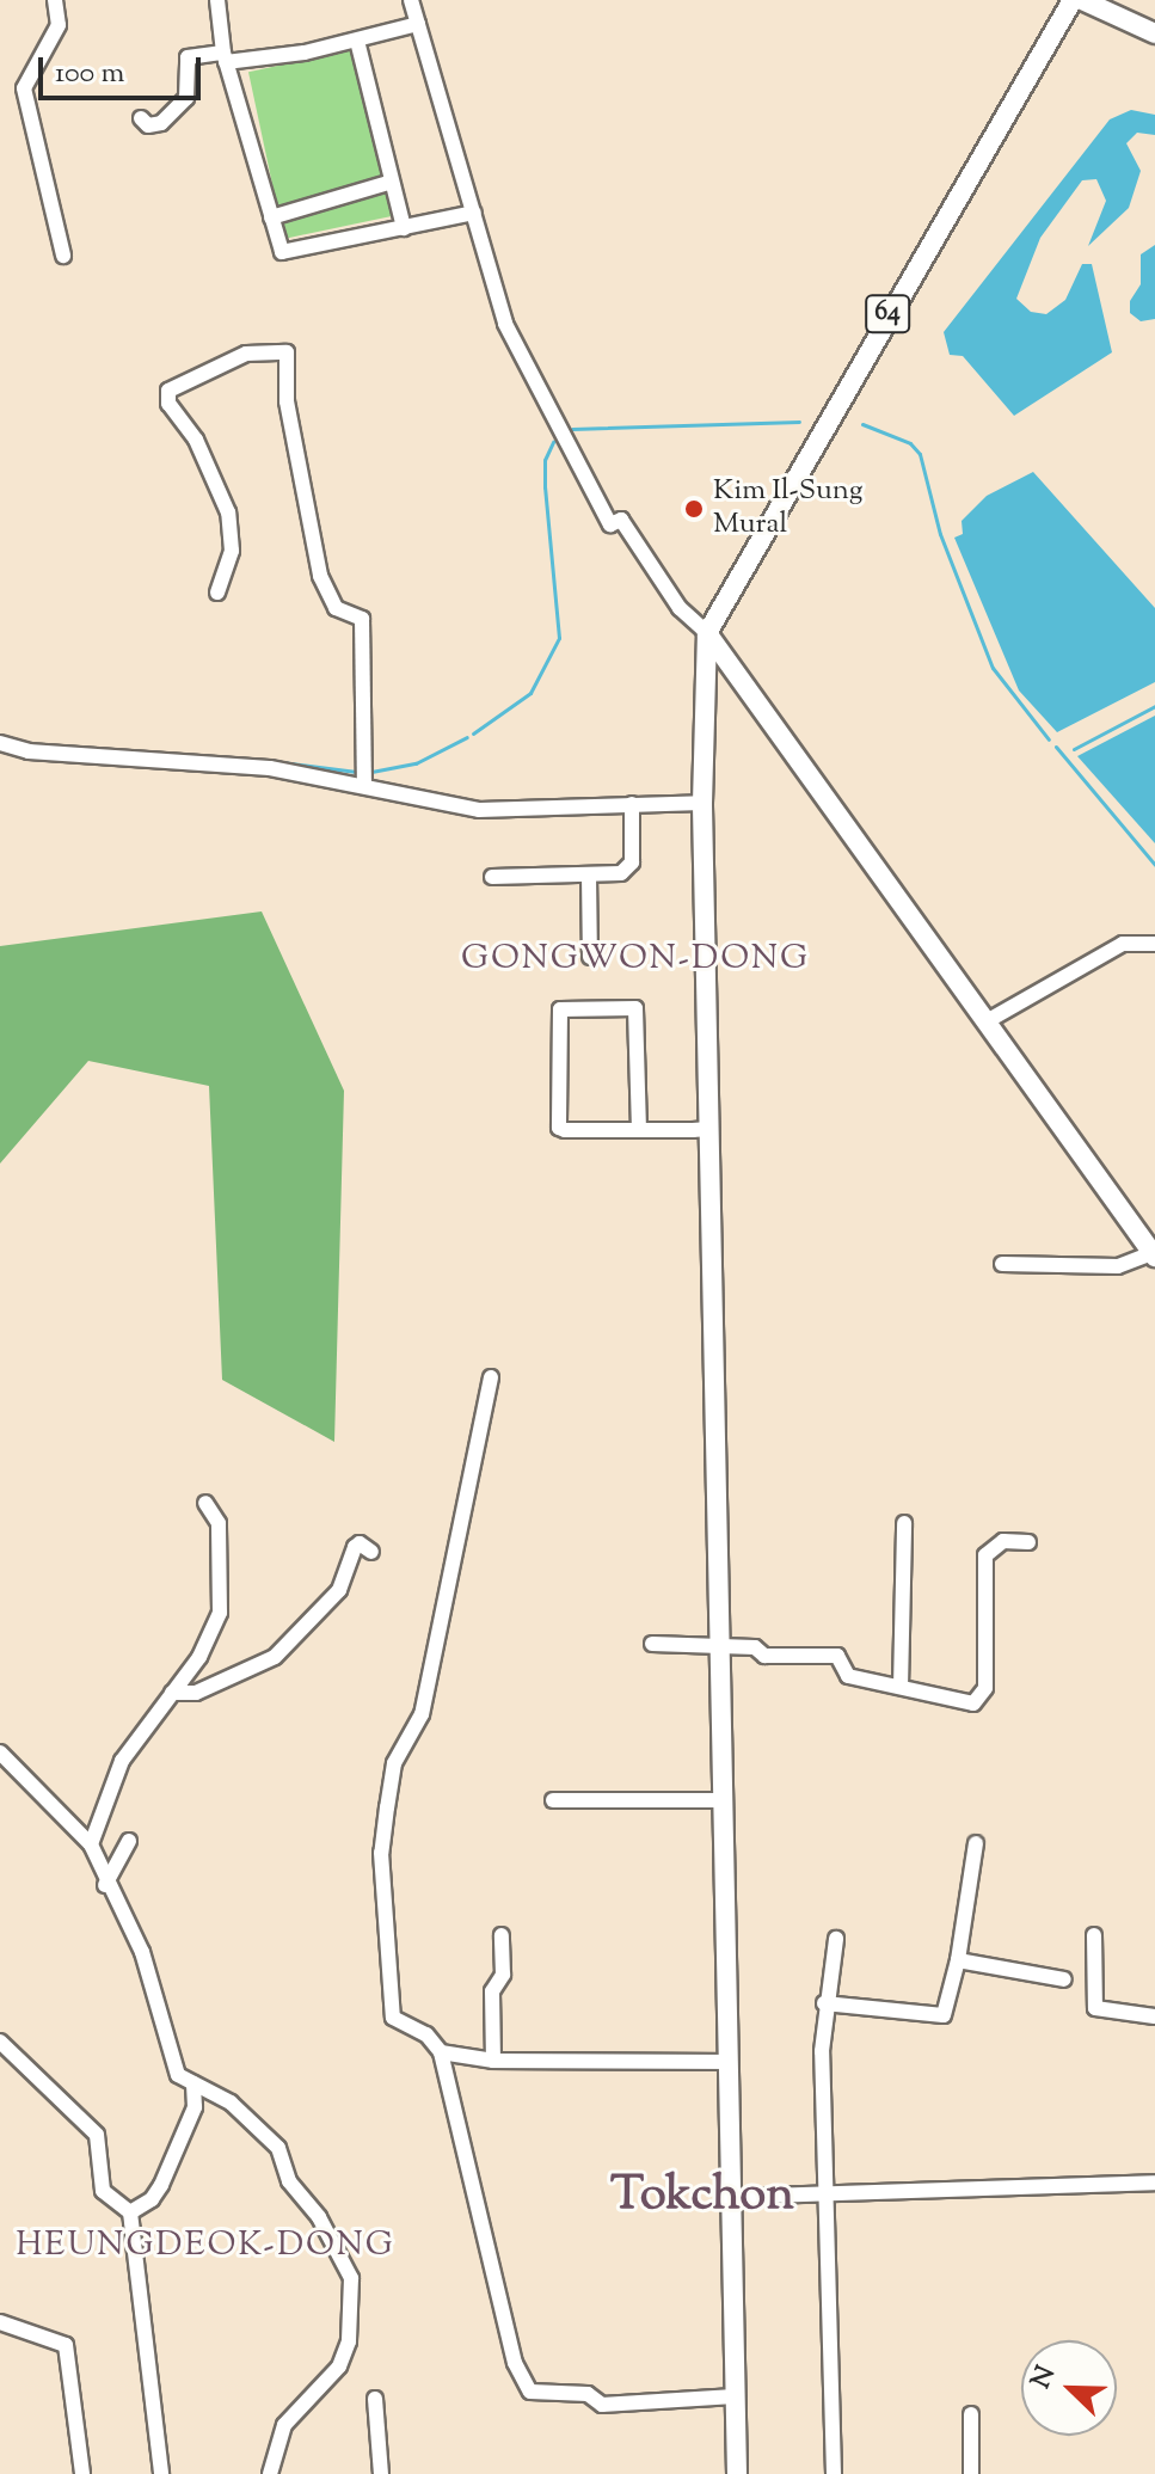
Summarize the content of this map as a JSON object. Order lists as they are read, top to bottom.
{
  "streets": {
    "main road": ["64"]
  },
  "districts": ["GONGWON-DONG", "Tokchon", "HEUNGDEOK-DONG"],
  "places": ["Kim Il-Sung Mural"],
  "scale_bar": "100 m",
  "north": "top left"
}
